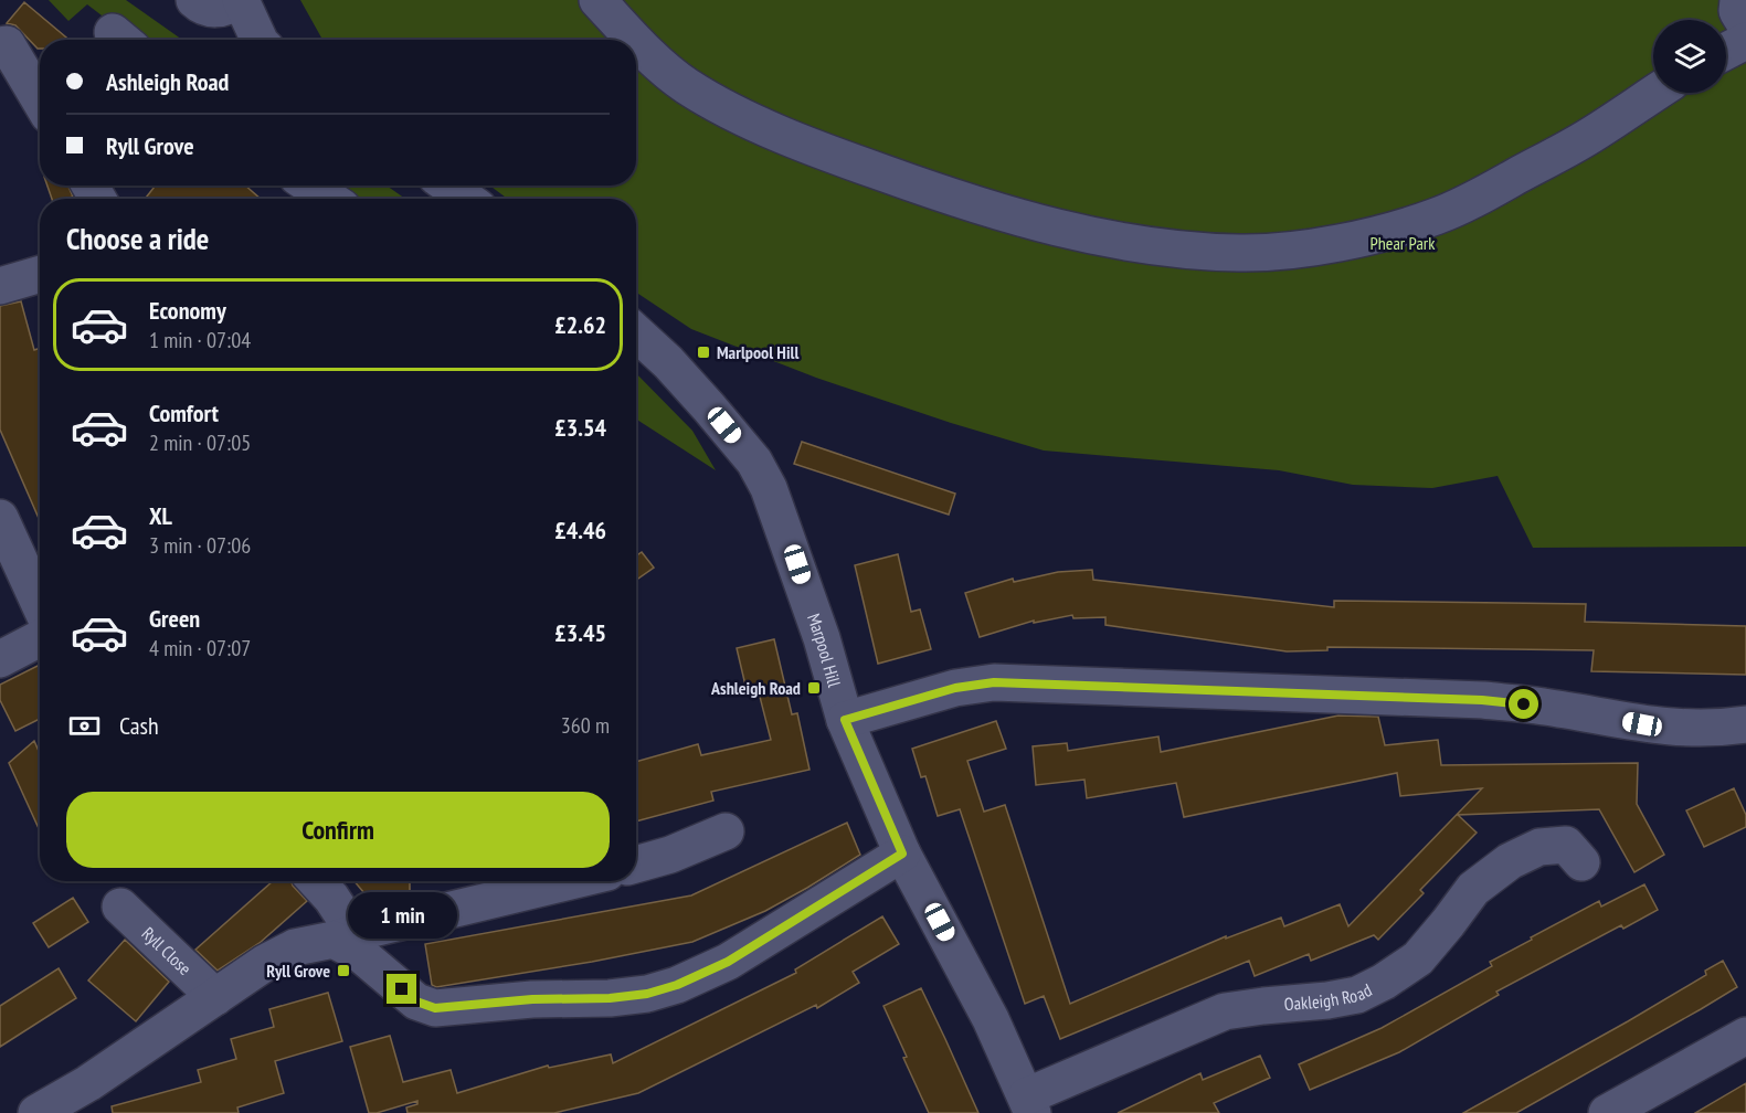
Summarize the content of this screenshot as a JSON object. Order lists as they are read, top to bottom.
{
  "streets": {
    "street": ["Marpool Hill", "Ryll Close", "Oakleigh Road"]
  },
  "crossings": [
    ["Marpool Hill", "Oakleigh Road"]
  ],
  "parks": ["Phear Park"],
  "places": {
    "transit": ["Marlpool Hill", "Ashleigh Road", "Ryll Grove"]
  },
  "page": {
    "banner": ["Ashleigh Road", "Ryll Grove"],
    "heading": "Choose a ride",
    "list": [
      {
        "name": "Economy",
        "note": "1 min · 07:04",
        "value": "£2.62"
      },
      {
        "name": "Comfort",
        "note": "2 min · 07:05",
        "value": "£3.54"
      },
      {
        "name": "XL",
        "note": "3 min · 07:06",
        "value": "£4.46"
      },
      {
        "name": "Green",
        "note": "4 min · 07:07",
        "value": "£3.45"
      }
    ],
    "pay": ["Cash", "360 m"],
    "buttons": "Confirm",
    "bubble": "1 min"
  }
}
